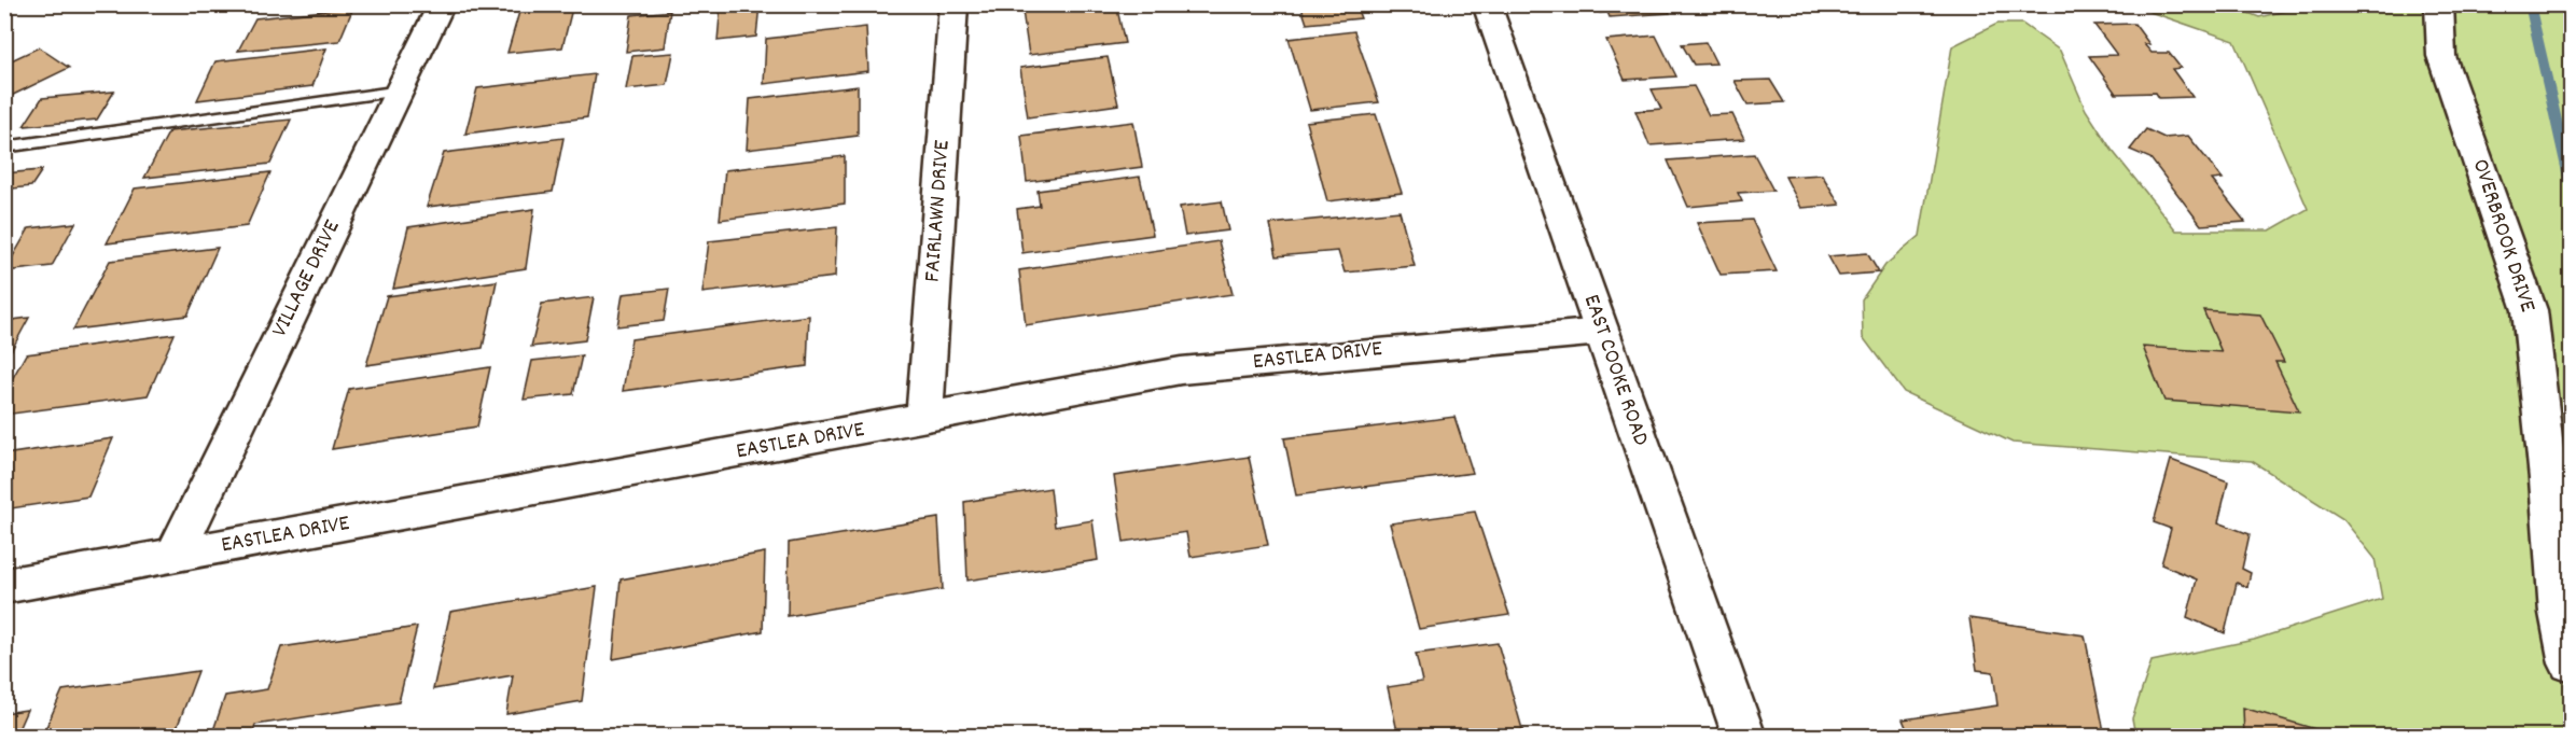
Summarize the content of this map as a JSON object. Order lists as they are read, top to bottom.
{
  "streets": {
    "street": [
      "FAIRLAWN DRIVE",
      "OVERBROOK DRIVE",
      "VILLAGE DRIVE",
      "EASTLEA DRIVE",
      "EAST COOKE ROAD"
    ]
  },
  "crossings": [
    ["FAIRLAWN DRIVE", "EASTLEA DRIVE"],
    ["VILLAGE DRIVE", "EASTLEA DRIVE"],
    ["EASTLEA DRIVE", "EAST COOKE ROAD"]
  ]
}
